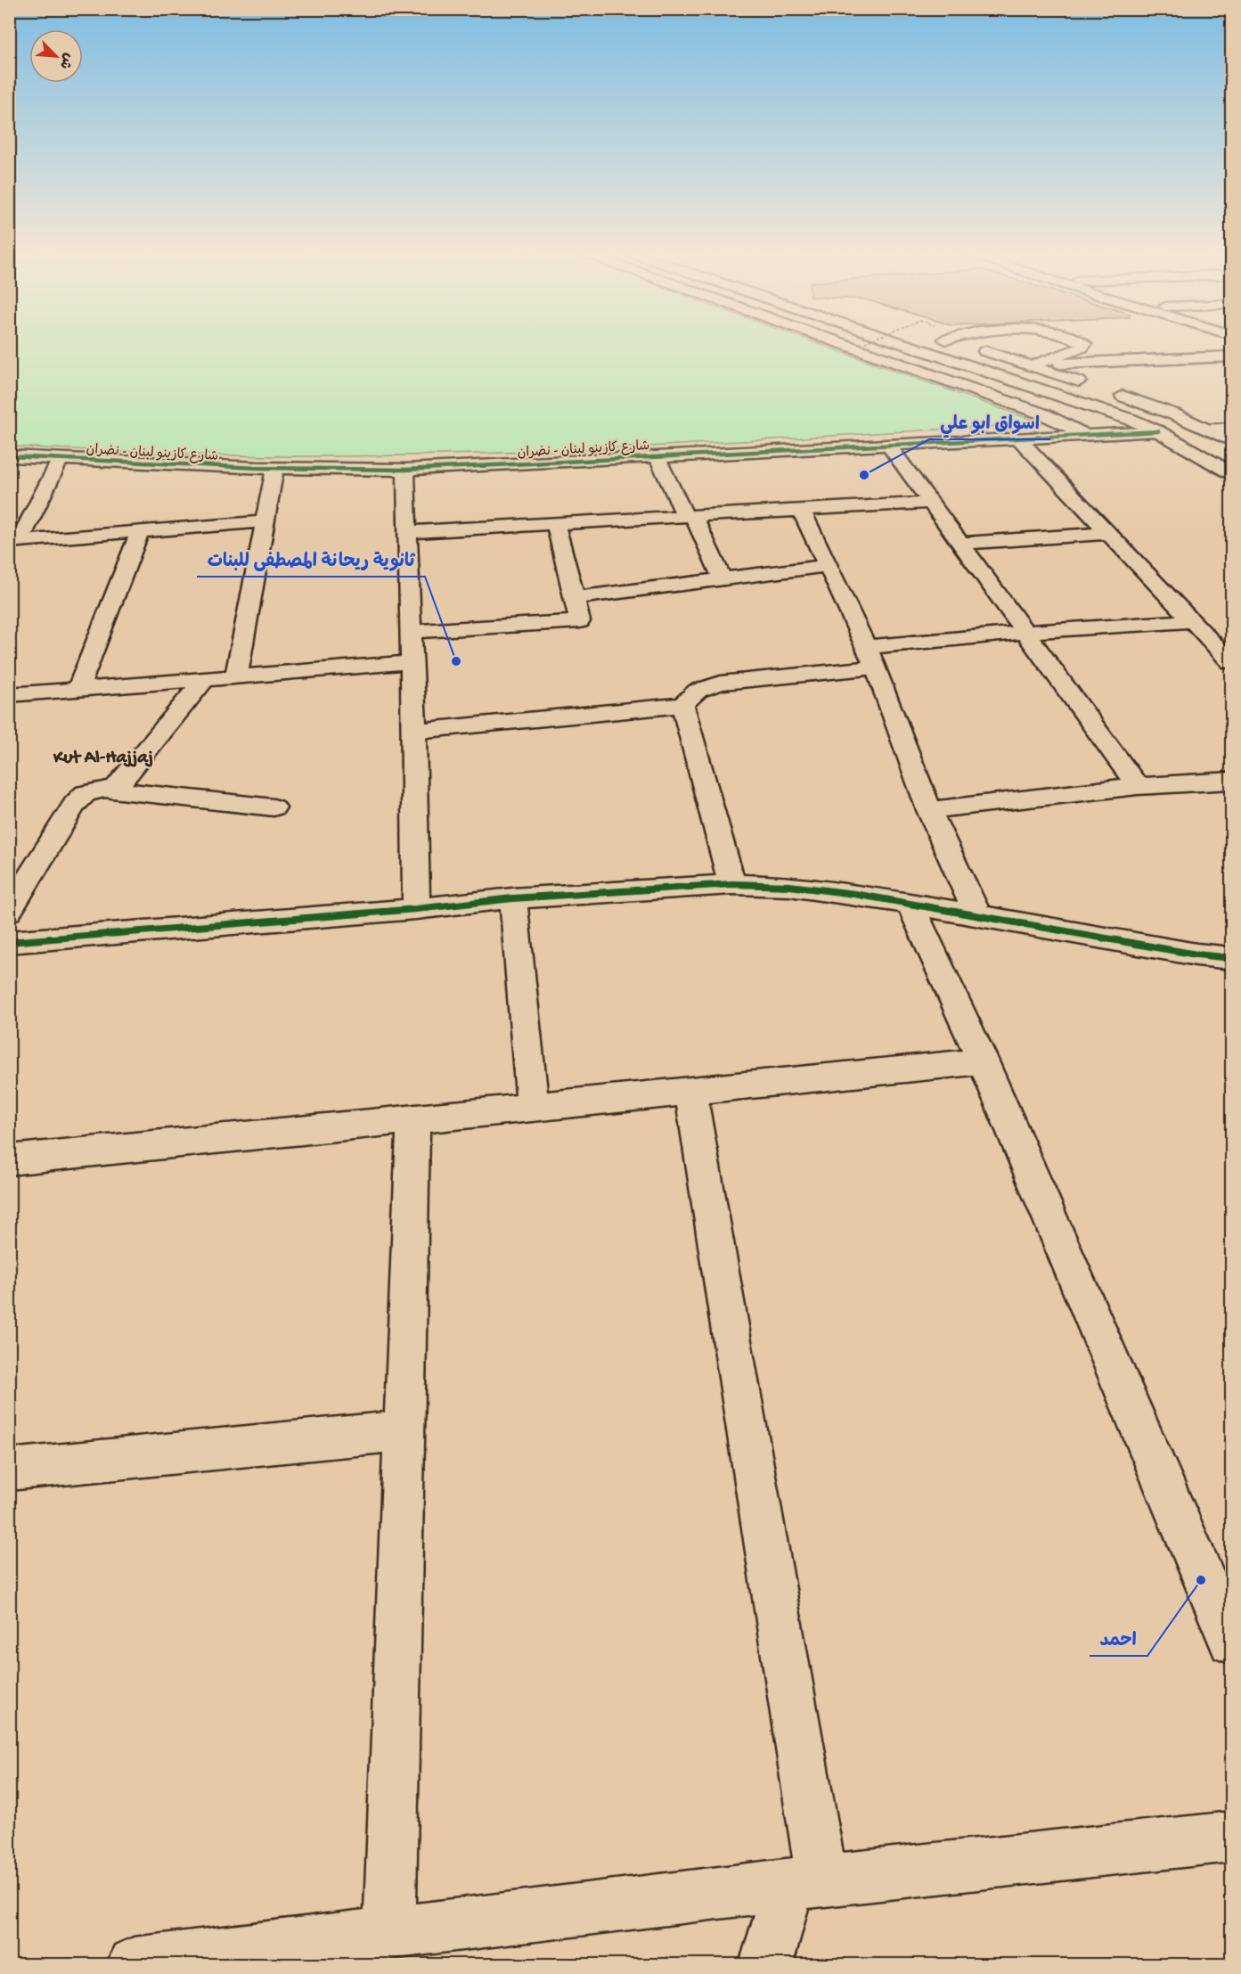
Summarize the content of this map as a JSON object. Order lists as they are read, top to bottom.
{
  "streets": {
    "street": ["شارع كازينو لبنان - نضران"]
  },
  "districts": ["Kut Al-Hajjaj"],
  "places": ["اسواق ابو علي", "ثانوية ريحانة المصطفى للبنات", "احمد"],
  "north": "bottom right"
}
